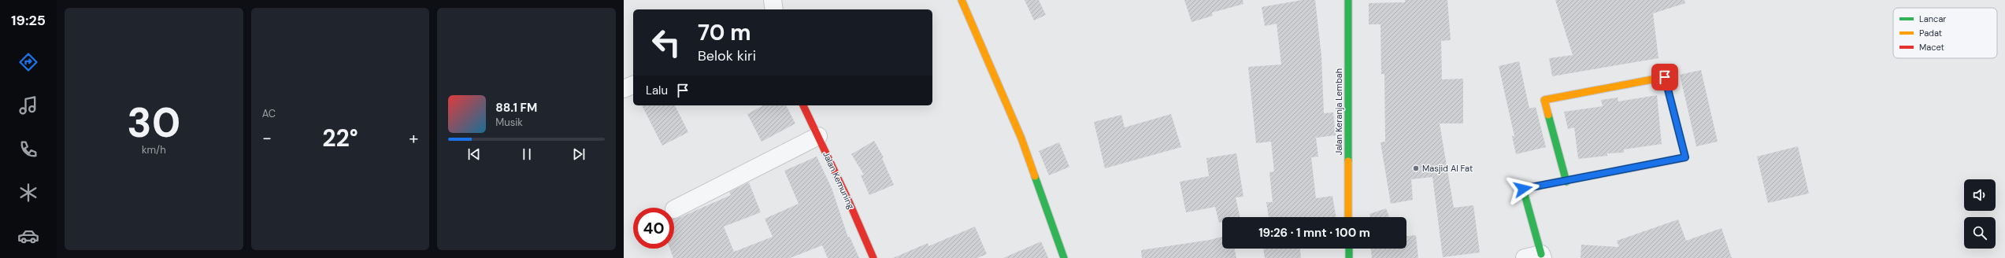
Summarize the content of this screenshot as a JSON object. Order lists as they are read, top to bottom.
{
  "streets": {
    "street": ["Jalan Keranja Lembah", "Jalan Kemuning"]
  },
  "places": ["Masjid Al Fat"],
  "legend": ["Lancar", "Padat", "Macet"],
  "page": {
    "tabs": "19:25",
    "tile": [
      ["30", "km/h"],
      "AC"
    ],
    "turn": ["70 m", "Belok kiri"],
    "then": "Lalu",
    "song": ["88.1 FM", "Musik"],
    "heat": ["−", "22°", "+"],
    "limit": "40",
    "trip": "19:26 · 1 mnt · 100 m"
  }
}
